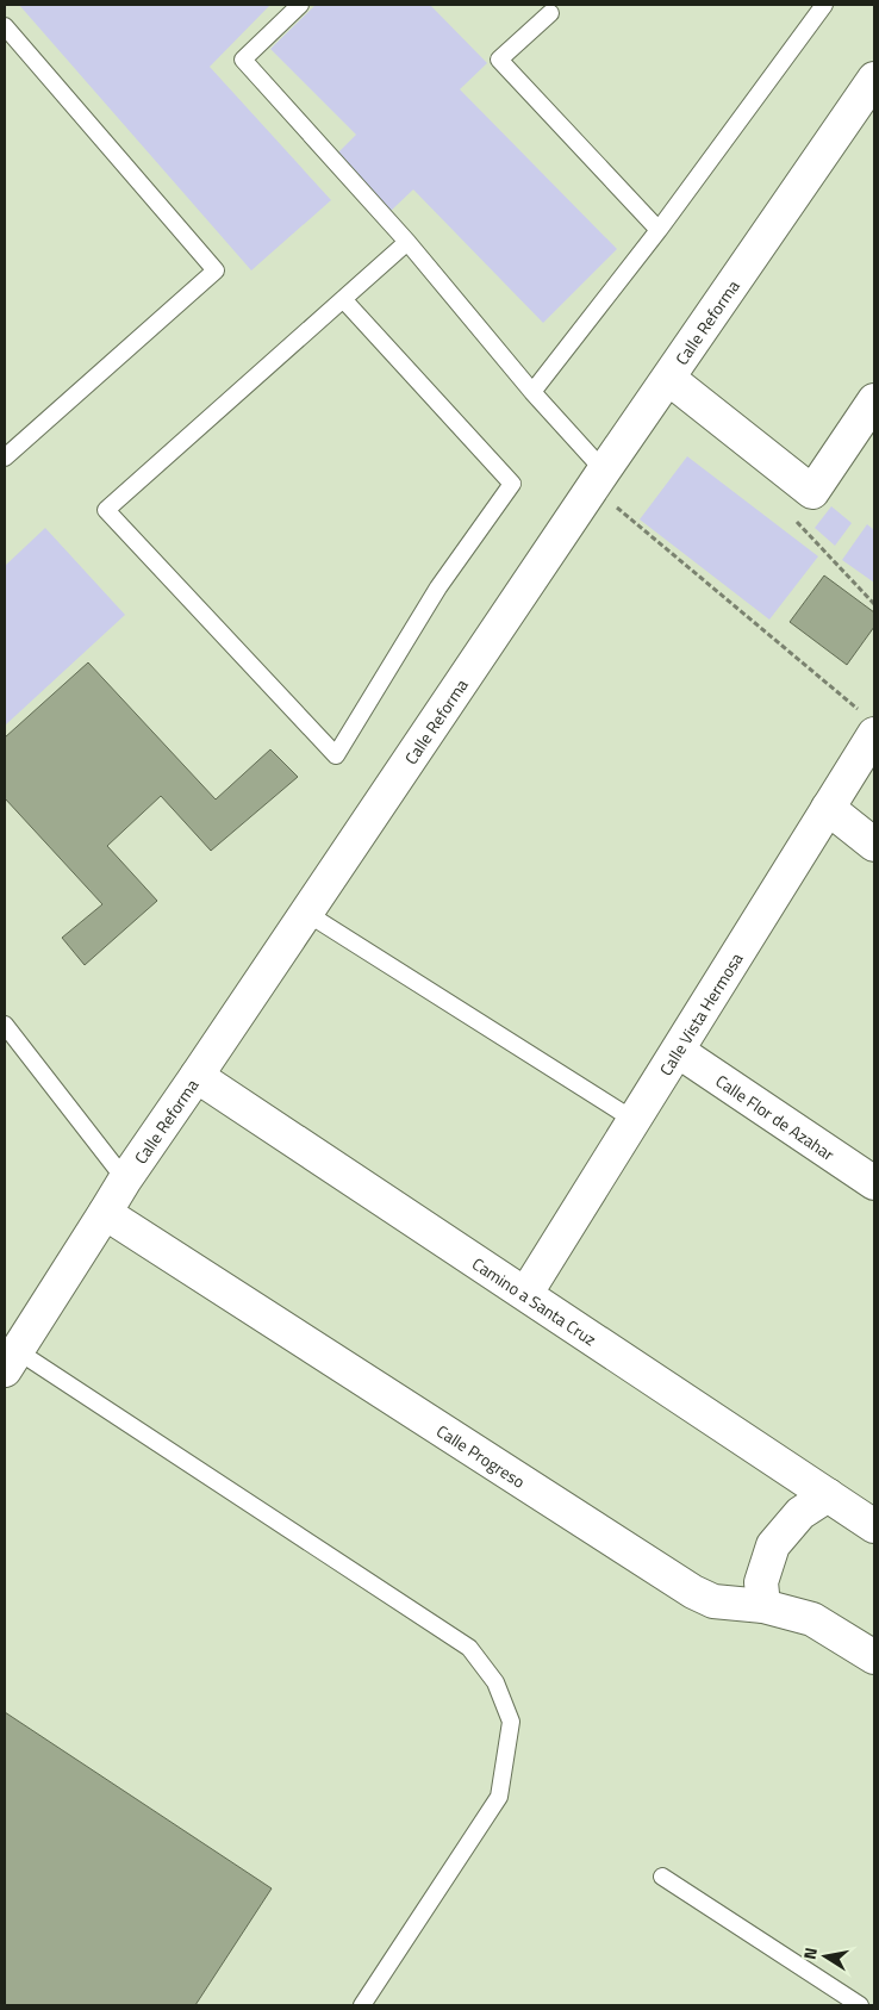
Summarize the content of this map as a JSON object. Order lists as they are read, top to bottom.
{
  "streets": {
    "street": [
      "Calle Reforma",
      "Calle Vista Hermosa",
      "Calle Flor de Azahar",
      "Camino a Santa Cruz",
      "Calle Progreso"
    ]
  },
  "crossings": [
    ["Calle Reforma", "Camino a Santa Cruz"],
    ["Calle Reforma", "Calle Progreso"],
    ["Calle Vista Hermosa", "Calle Flor de Azahar"],
    ["Calle Vista Hermosa", "Camino a Santa Cruz"]
  ],
  "north": "left"
}
